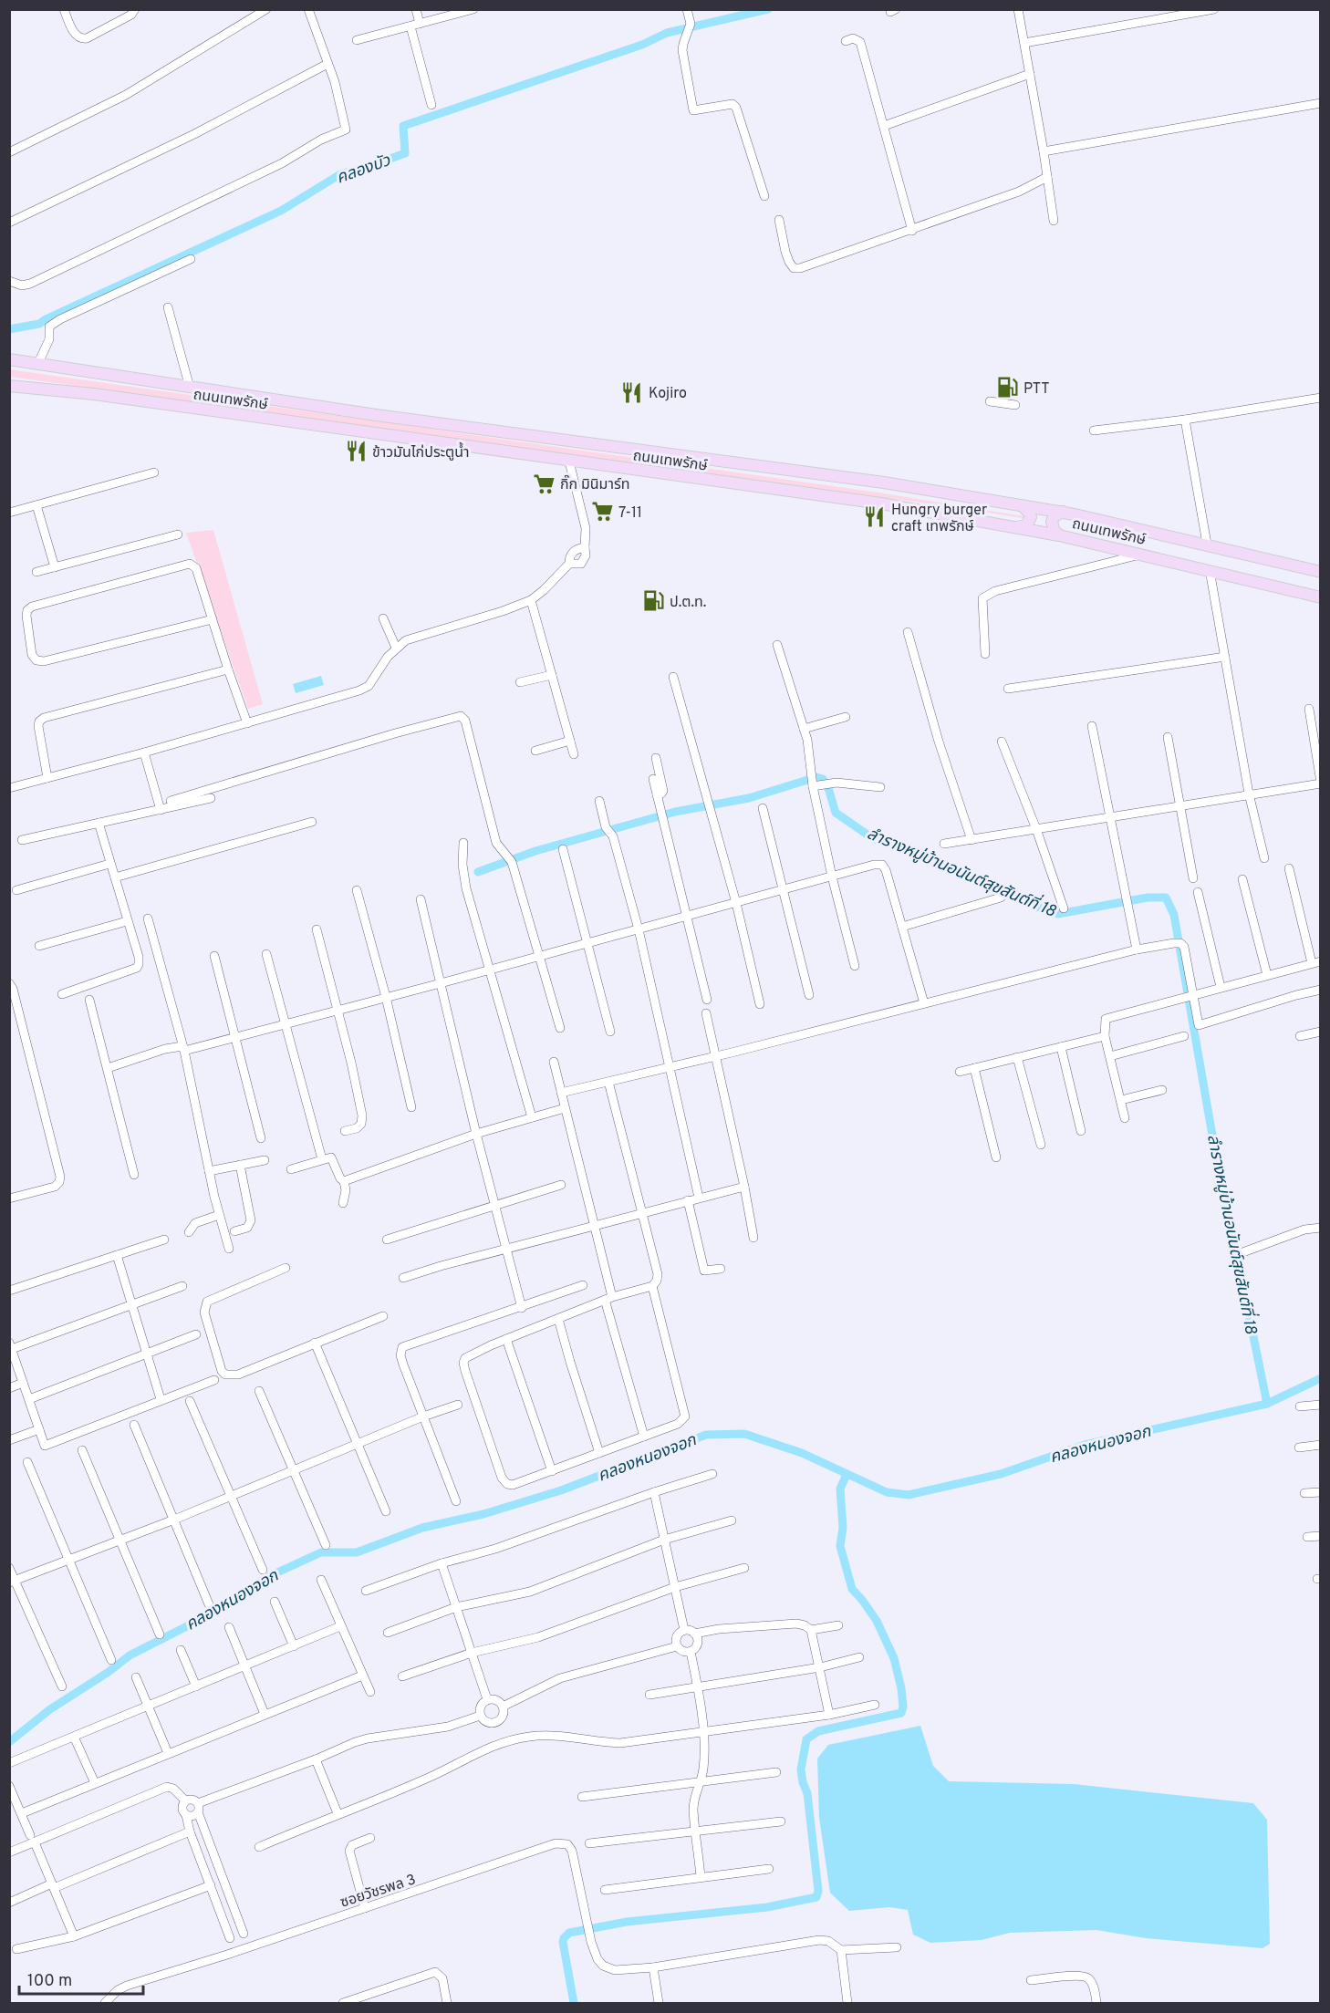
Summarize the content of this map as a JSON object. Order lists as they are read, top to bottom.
{
  "streets": {
    "main road": ["ถนนเทพรักษ์"],
    "street": ["ซอยวัชรพล 3"]
  },
  "water": ["คลองบัว", "ลำรางหมู่บ้านอนันต์สุขสันต์ที่ 18", "คลองหนองจอก"],
  "places": {
    "fuel station": ["PTT", "ป.ต.ท."],
    "restaurant": ["Kojiro", "ข้าวมันไก่ประตูน้ำ", "Hungry burger craft เทพรักษ์"],
    "supermarket": ["กิ๊ก มินิมาร์ท", "7-11"]
  },
  "scale_bar": "100 m"
}
